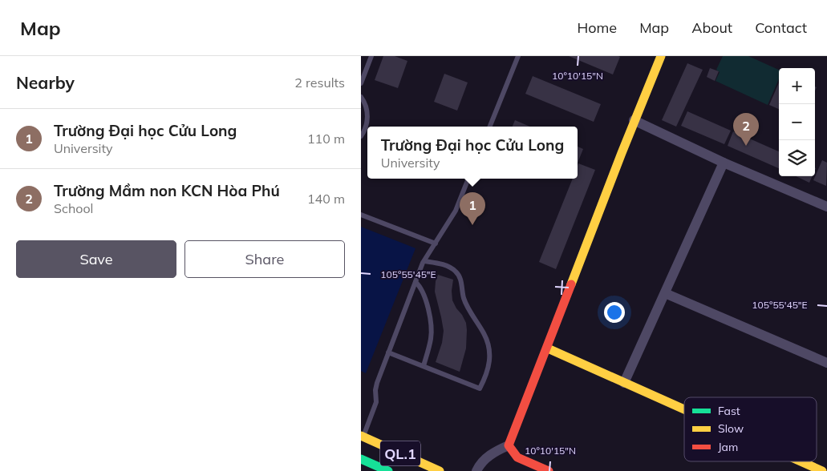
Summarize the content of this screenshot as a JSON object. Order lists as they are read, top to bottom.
{
  "streets": {
    "main road": ["QL.1"]
  },
  "legend": ["Fast", "Slow", "Jam"],
  "page": {
    "header": "Map",
    "nav": [
      "Home",
      "Map",
      "About",
      "Contact"
    ],
    "heading": ["Nearby", "2 results"],
    "map_buttons": ["+", "−"],
    "list": [
      {
        "mark": "1",
        "name": "Trường Đại học Cửu Long",
        "note": "University",
        "value": "110 m"
      },
      {
        "mark": "2",
        "name": "Trường Mầm non KCN Hòa Phú",
        "note": "School",
        "value": "140 m"
      }
    ],
    "pins": ["2", "1"],
    "popup": ["Trường Đại học Cửu Long", "University"],
    "buttons": ["Save", "Share"]
  },
  "coordinates": ["10°10'15\"N", "105°55'45\"E"]
}
